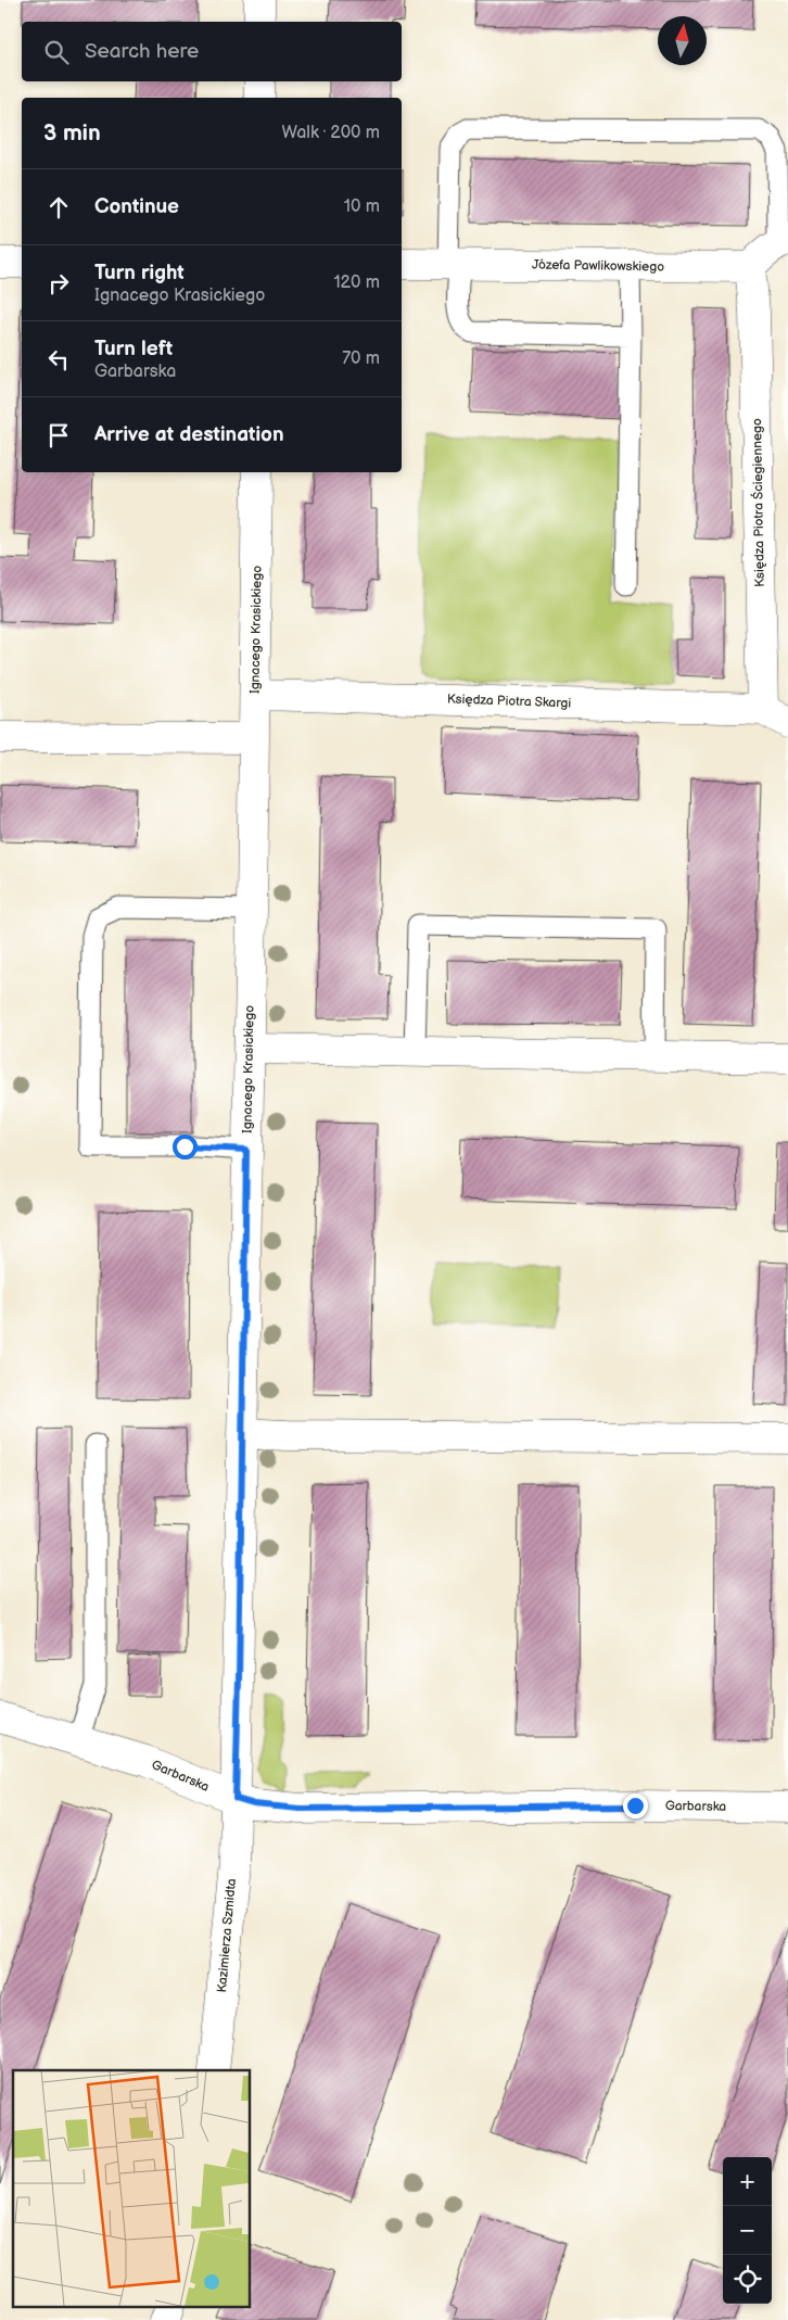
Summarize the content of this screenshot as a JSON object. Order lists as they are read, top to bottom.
{
  "streets": {
    "street": [
      "Józefa Pawlikowskiego",
      "Księdza Piotra Ściegiennego",
      "Ignacego Krasickiego",
      "Księdza Piotra Skargi",
      "Garbarska",
      "Kazimierza Szmidta"
    ]
  },
  "crossings": [
    ["Józefa Pawlikowskiego", "Księdza Piotra Ściegiennego"],
    ["Księdza Piotra Ściegiennego", "Księdza Piotra Skargi"],
    ["Ignacego Krasickiego", "Księdza Piotra Skargi"],
    ["Ignacego Krasickiego", "Garbarska"],
    ["Ignacego Krasickiego", "Kazimierza Szmidta"],
    ["Garbarska", "Kazimierza Szmidta"]
  ],
  "north": "top",
  "page": {
    "search": "Search here",
    "heading": ["3 min", "Walk · 200 m"],
    "list": [
      ["Continue", "10 m"],
      ["Turn right", "Ignacego Krasickiego", "120 m"],
      ["Turn left", "Garbarska", "70 m"],
      "Arrive at destination"
    ],
    "map_buttons": ["+", "−"]
  }
}
